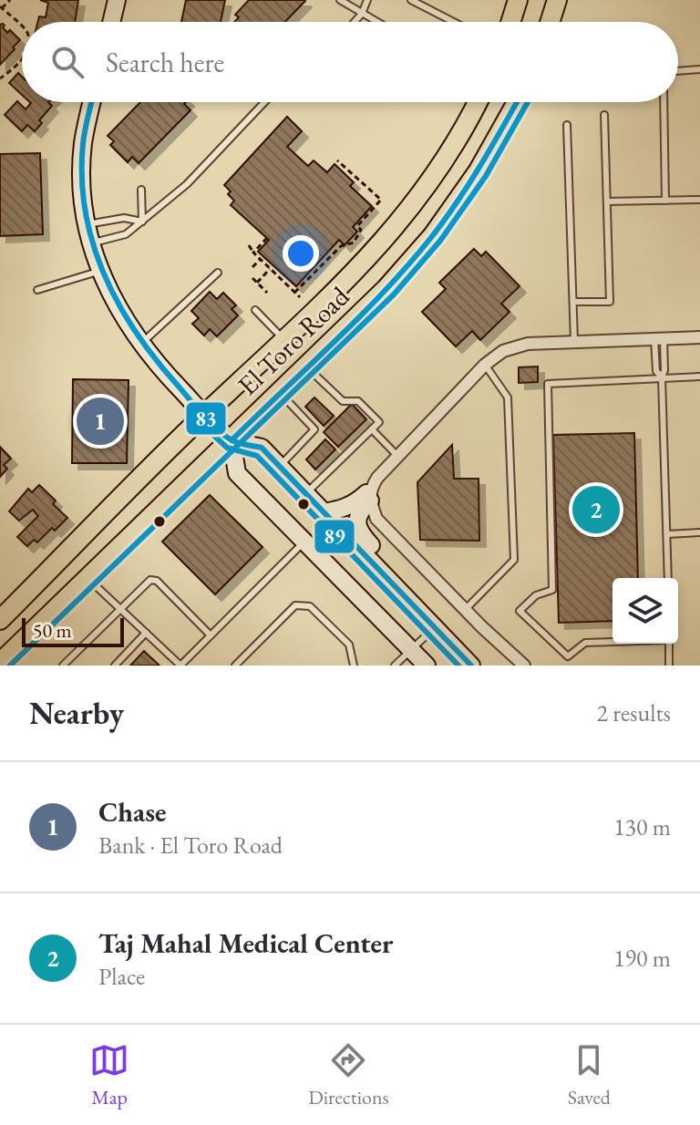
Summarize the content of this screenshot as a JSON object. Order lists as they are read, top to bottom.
{
  "streets": {
    "main road": ["El Toro Road"]
  },
  "lines": ["transit line 83", "transit line 89"],
  "scale_bar": "50 m",
  "page": {
    "search": "Search here",
    "pins": ["1", "2"],
    "scale": "50 m",
    "heading": ["Nearby", "2 results"],
    "list": [
      {
        "mark": "1",
        "name": "Chase",
        "note": "Bank · El Toro Road",
        "value": "130 m"
      },
      {
        "mark": "2",
        "name": "Taj Mahal Medical Center",
        "note": "Place",
        "value": "190 m"
      }
    ],
    "nav": ["Map", "Directions", "Saved"]
  }
}
